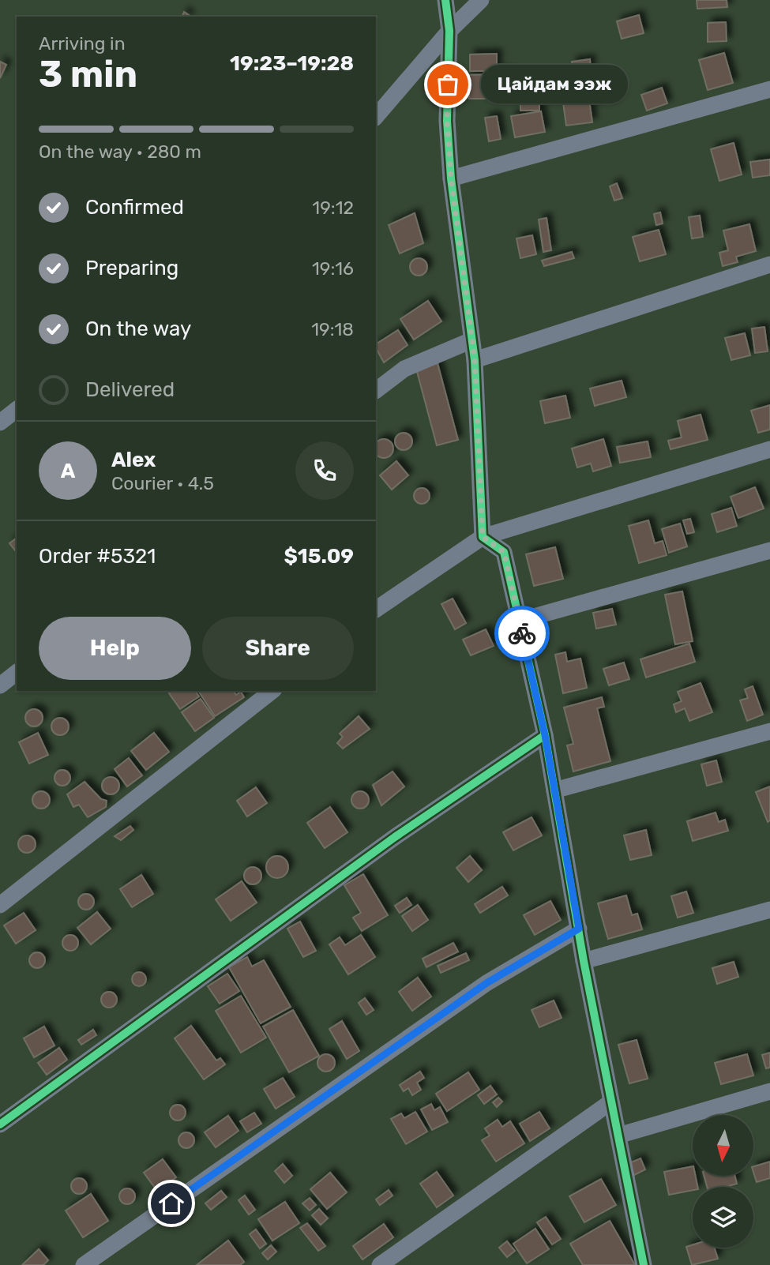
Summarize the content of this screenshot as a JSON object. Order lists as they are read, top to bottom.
{
  "places": ["Цайдам ээж"],
  "north": "bottom",
  "page": {
    "heading": ["3 min", "Arriving in", "19:23–19:28"],
    "panel": [
      "Alex",
      "Courier · 4.5",
      "Order #5321",
      "$15.09"
    ],
    "bubble": "Цайдам ээж",
    "bar": "On the way · 280 m",
    "list": [
      ["Confirmed", "19:12"],
      ["Preparing", "19:16"],
      ["On the way", "19:18"],
      "Delivered"
    ],
    "round": "A",
    "buttons": ["Help", "Share"]
  }
}
